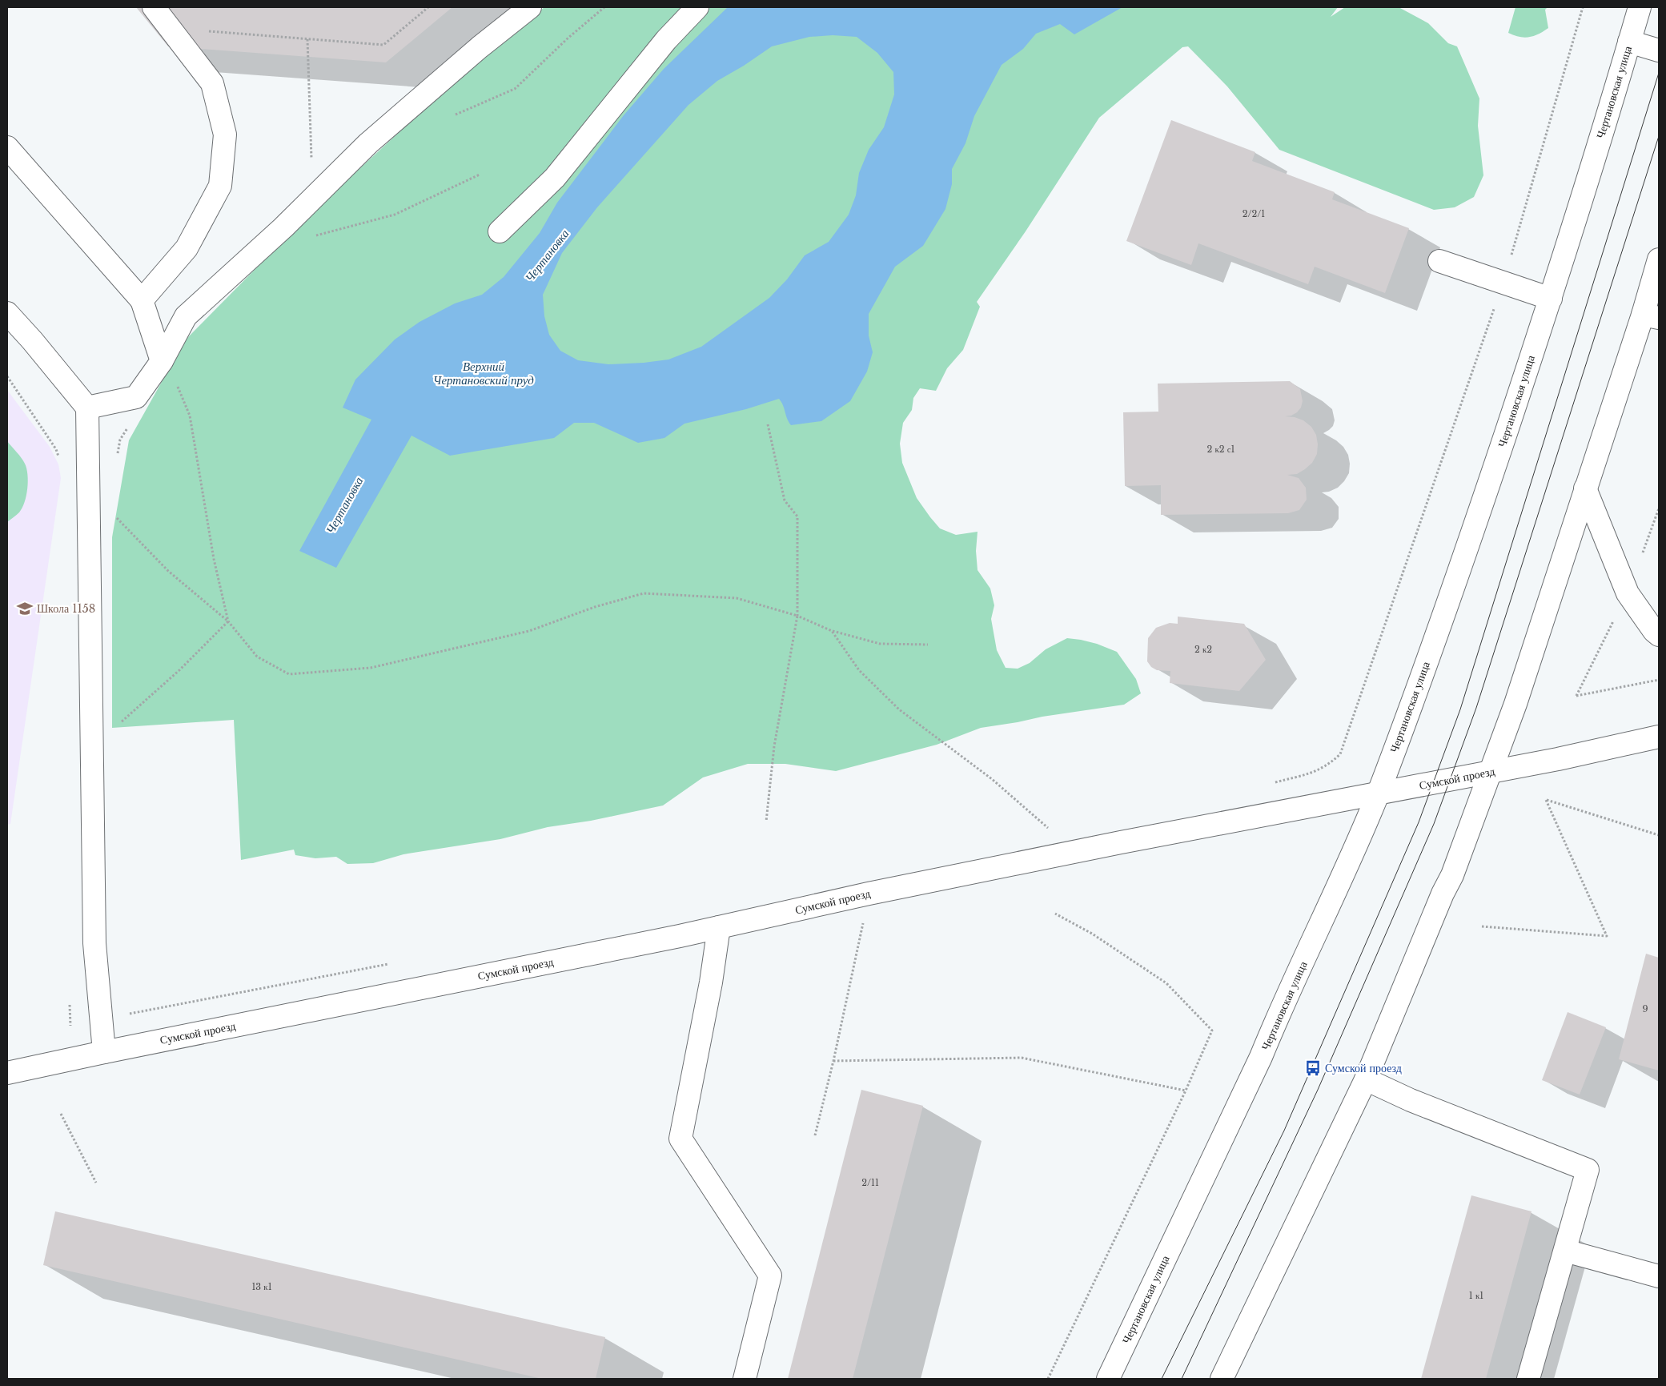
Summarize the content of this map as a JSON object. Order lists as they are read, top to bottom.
{
  "streets": {
    "main road": ["Чертановская улица", "Сумской проезд"]
  },
  "crossings": [
    ["Чертановская улица", "Сумской проезд"]
  ],
  "water": ["Чертановка", "Верхний Чертановский пруд"],
  "places": {
    "school or university": ["Школа 1158"],
    "bus stop": ["Сумской проезд"]
  },
  "house_numbers": [
    "2/2/1",
    "2 к2 с1",
    "2 к2",
    "9",
    "2/11",
    "13 к1",
    "1 к1"
  ]
}
